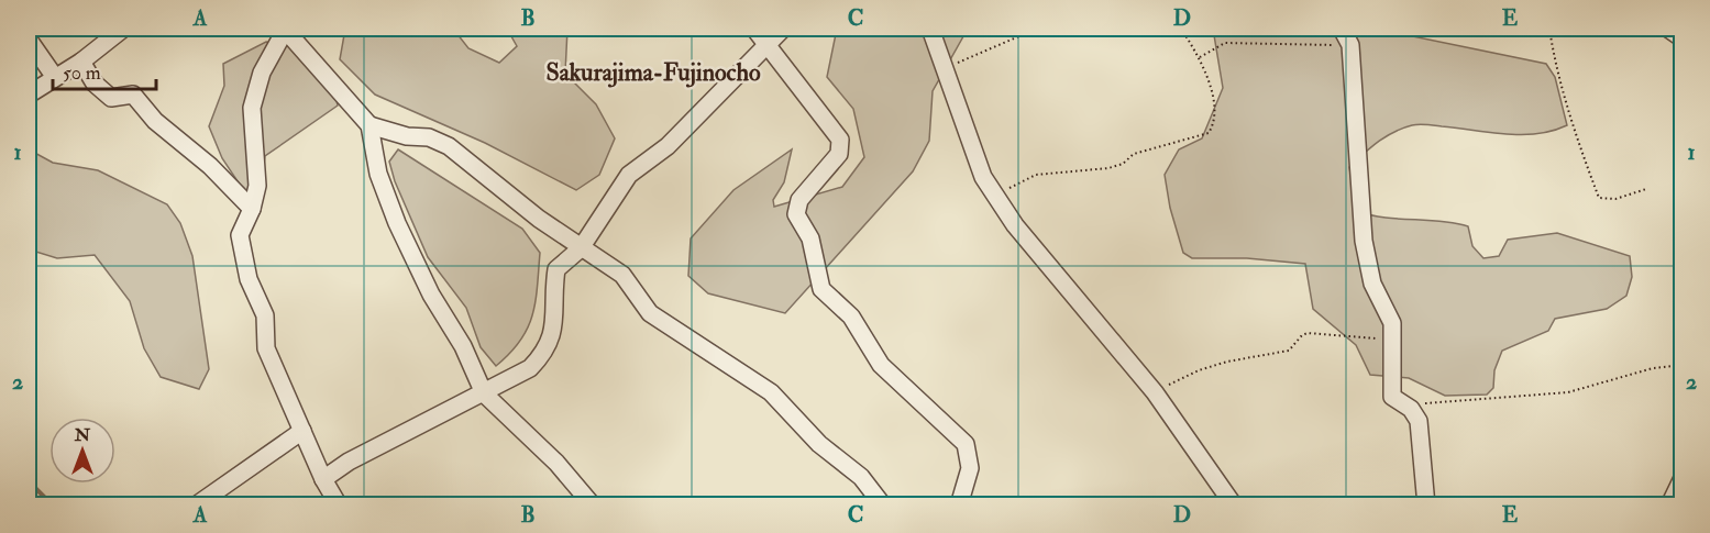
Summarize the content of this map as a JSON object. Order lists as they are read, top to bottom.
{
  "districts": ["Sakurajima-Fujinocho"],
  "scale_bar": "50 m",
  "north": "top",
  "grid": {
    "columns": [
      "A",
      "B",
      "C",
      "D",
      "E"
    ],
    "rows": ["1", "2"]
  }
}
